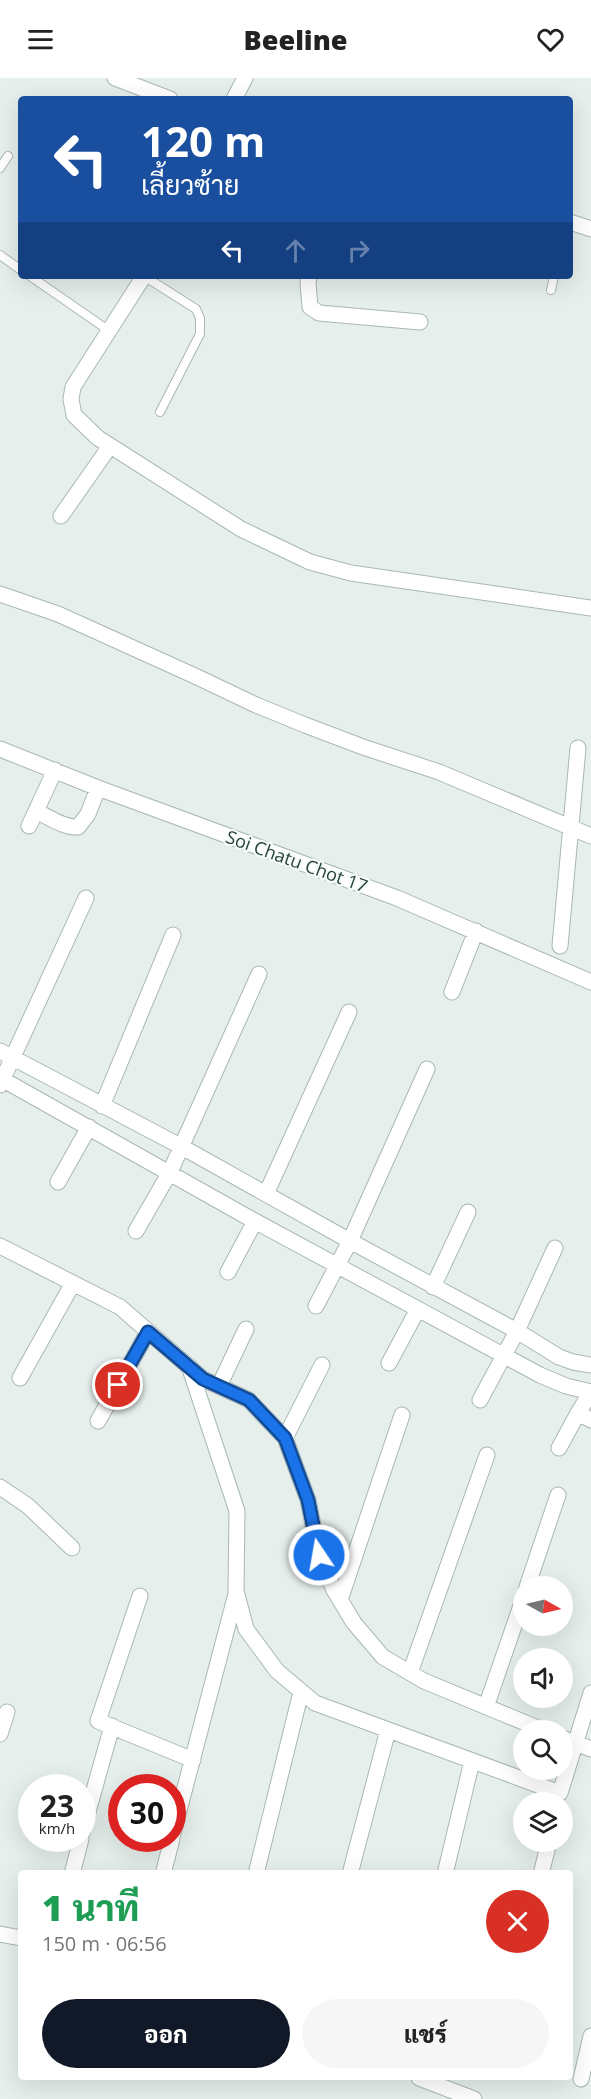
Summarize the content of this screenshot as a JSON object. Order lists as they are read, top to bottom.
{
  "streets": {
    "street": ["Soi Chatu Chot 17"]
  },
  "north": "right",
  "page": {
    "header": "Beeline",
    "turn": ["120 m", "เลี้ยวซ้าย"],
    "speed": "23 km/h",
    "limit": "30",
    "heading": ["1 นาที", "150 m · 06:56"],
    "buttons": ["ออก", "แชร์"]
  }
}
